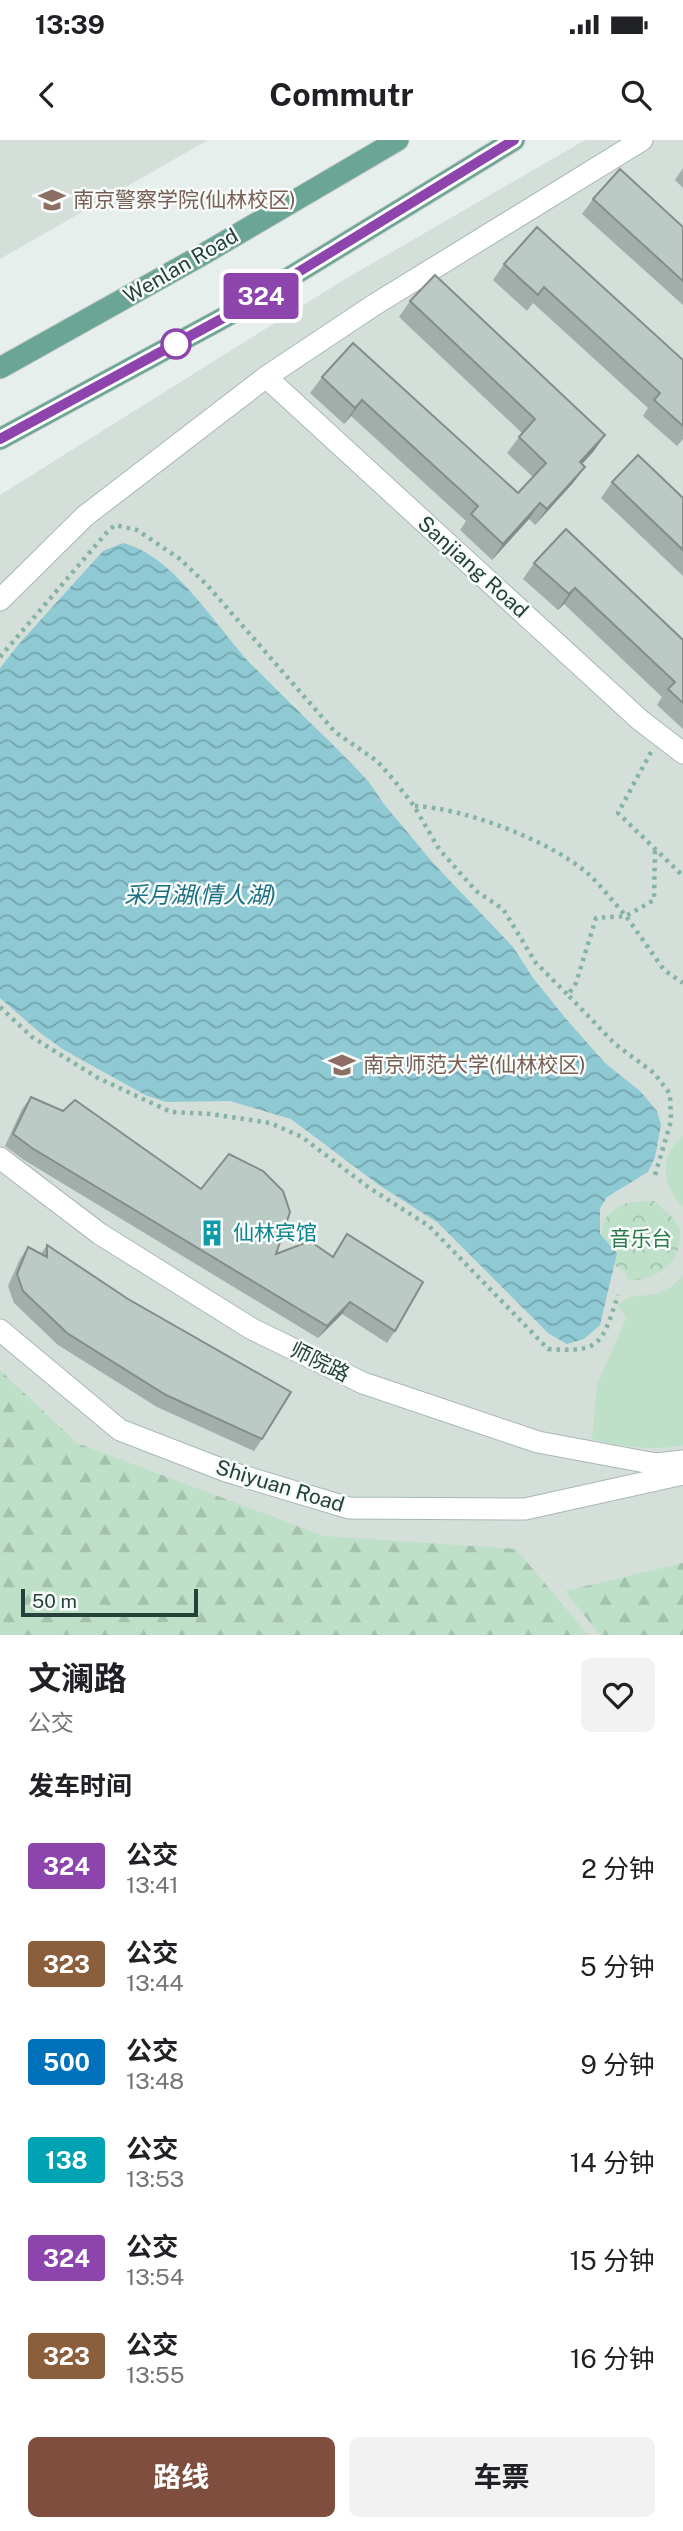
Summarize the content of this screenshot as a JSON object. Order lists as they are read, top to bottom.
{
  "streets": {
    "main road": ["Wenlan Road"],
    "street": ["Sanjiang Road", "师院路", "Shiyuan Road"]
  },
  "water": ["采月湖(情人湖)"],
  "parks": ["音乐台"],
  "places": {
    "school or university": ["南京警察学院(仙林校区)", "南京师范大学(仙林校区)"],
    "building": ["仙林宾馆"]
  },
  "lines": ["bus line 324"],
  "scale_bar": "50 m",
  "page": {
    "status": "13:39",
    "header": "Commutr",
    "on_map": "324",
    "scale": "50 m",
    "heading": [
      ["文澜路", "公交"],
      "发车时间"
    ],
    "list": [
      {
        "mark": "324",
        "name": "公交",
        "note": "13:41",
        "value": "2 分钟"
      },
      {
        "mark": "323",
        "name": "公交",
        "note": "13:44",
        "value": "5 分钟"
      },
      {
        "mark": "500",
        "name": "公交",
        "note": "13:48",
        "value": "9 分钟"
      },
      {
        "mark": "138",
        "name": "公交",
        "note": "13:53",
        "value": "14 分钟"
      },
      {
        "mark": "324",
        "name": "公交",
        "note": "13:54",
        "value": "15 分钟"
      },
      {
        "mark": "323",
        "name": "公交",
        "note": "13:55",
        "value": "16 分钟"
      }
    ],
    "buttons": ["路线", "车票"]
  }
}
